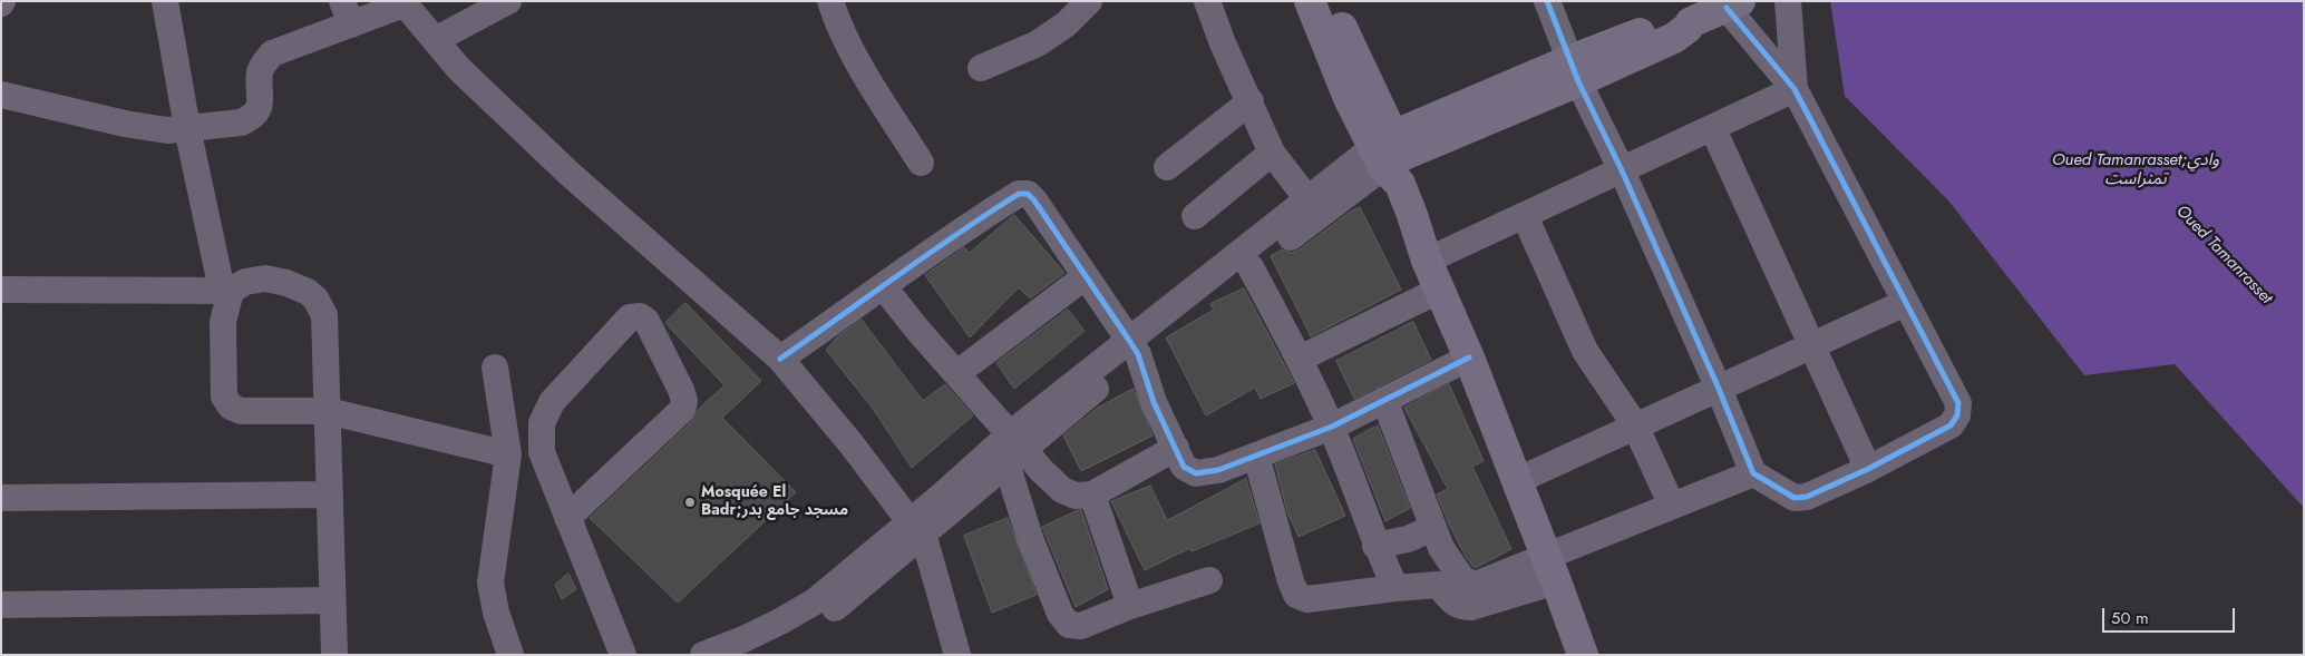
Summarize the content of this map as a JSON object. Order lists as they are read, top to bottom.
{
  "water": ["Oued Tamanrasset;وادي تمنراست", "Oued Tamanrasset"],
  "places": ["Mosquée El Badr;مسجد جامع بدر"],
  "scale_bar": "50 m"
}
